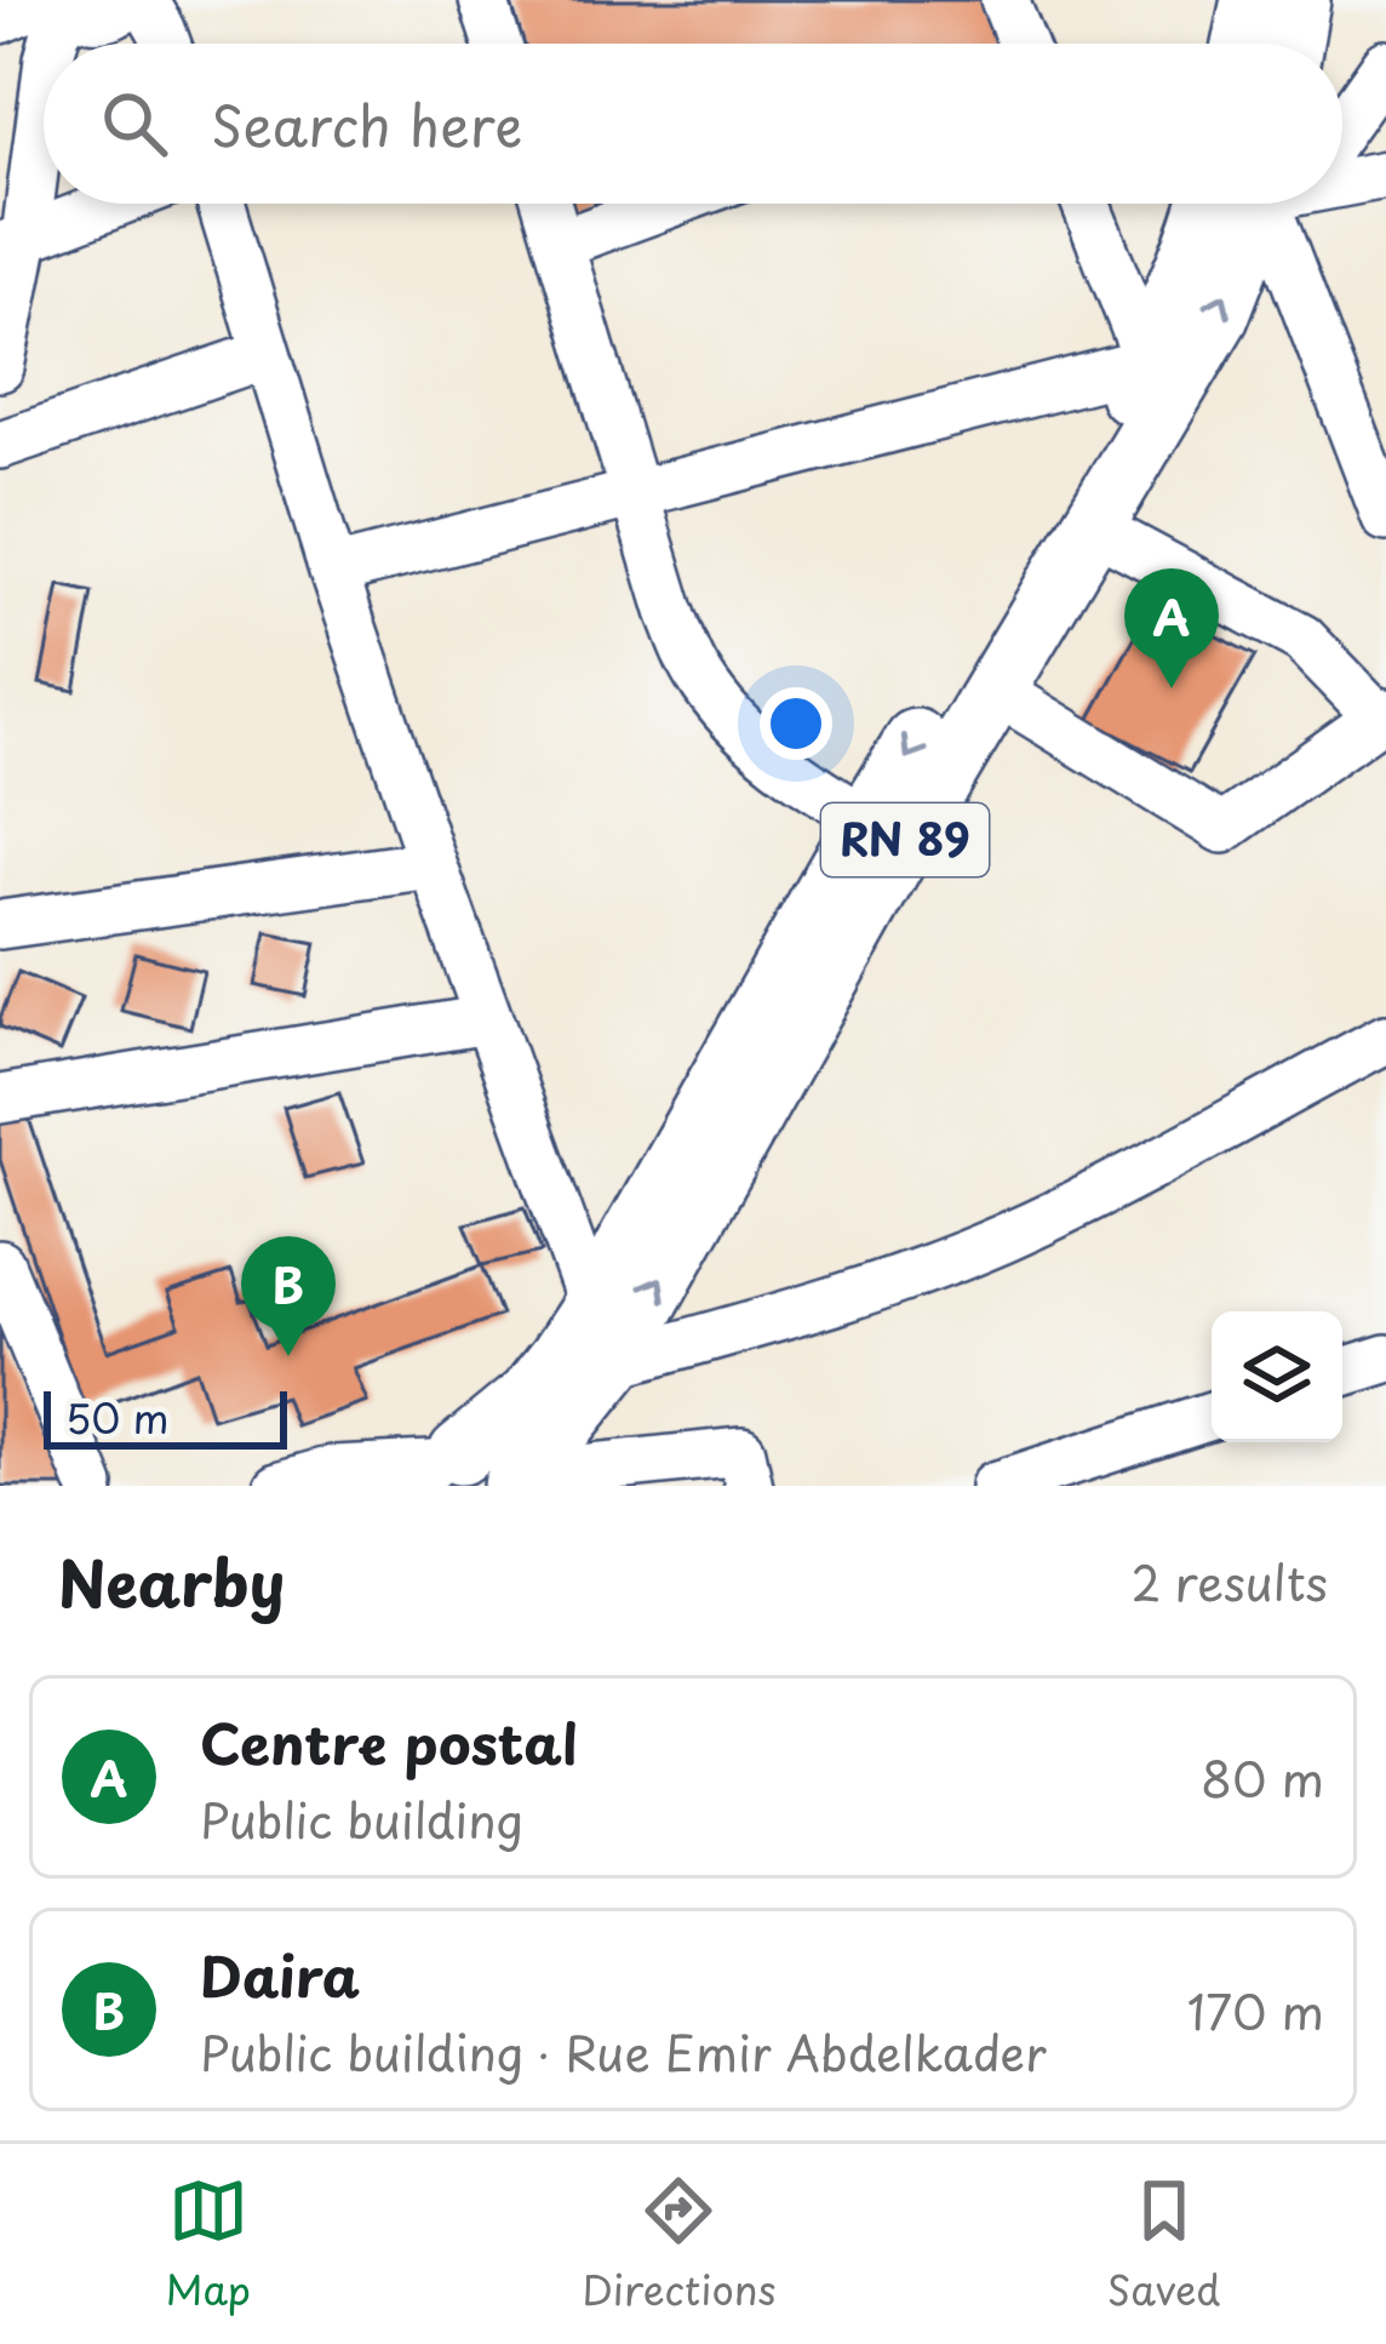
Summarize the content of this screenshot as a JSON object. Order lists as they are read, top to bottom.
{
  "streets": {
    "main road": ["RN 89"]
  },
  "scale_bar": "50 m",
  "page": {
    "search": "Search here",
    "pins": ["A", "B"],
    "scale": "50 m",
    "heading": ["Nearby", "2 results"],
    "list": [
      {
        "mark": "A",
        "name": "Centre postal",
        "note": "Public building",
        "value": "80 m"
      },
      {
        "mark": "B",
        "name": "Daira",
        "note": "Public building · Rue Emir Abdelkader",
        "value": "170 m"
      }
    ],
    "nav": ["Map", "Directions", "Saved"]
  }
}
